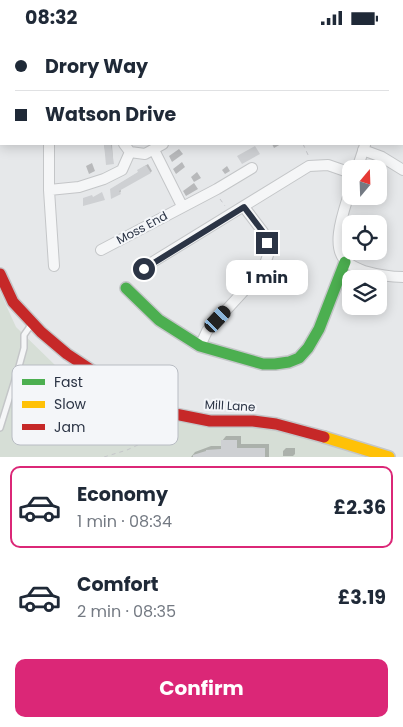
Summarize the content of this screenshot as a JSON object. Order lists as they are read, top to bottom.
{
  "streets": {
    "street": ["Moss End", "Mill Lane"]
  },
  "legend": ["Fast", "Slow", "Jam"],
  "north": "top",
  "page": {
    "status": "08:32",
    "banner": ["Drory Way", "Watson Drive"],
    "bubble": "1 min",
    "list": [
      {
        "name": "Economy",
        "note": "1 min · 08:34",
        "value": "£2.36"
      },
      {
        "name": "Comfort",
        "note": "2 min · 08:35",
        "value": "£3.19"
      }
    ],
    "buttons": "Confirm"
  }
}
